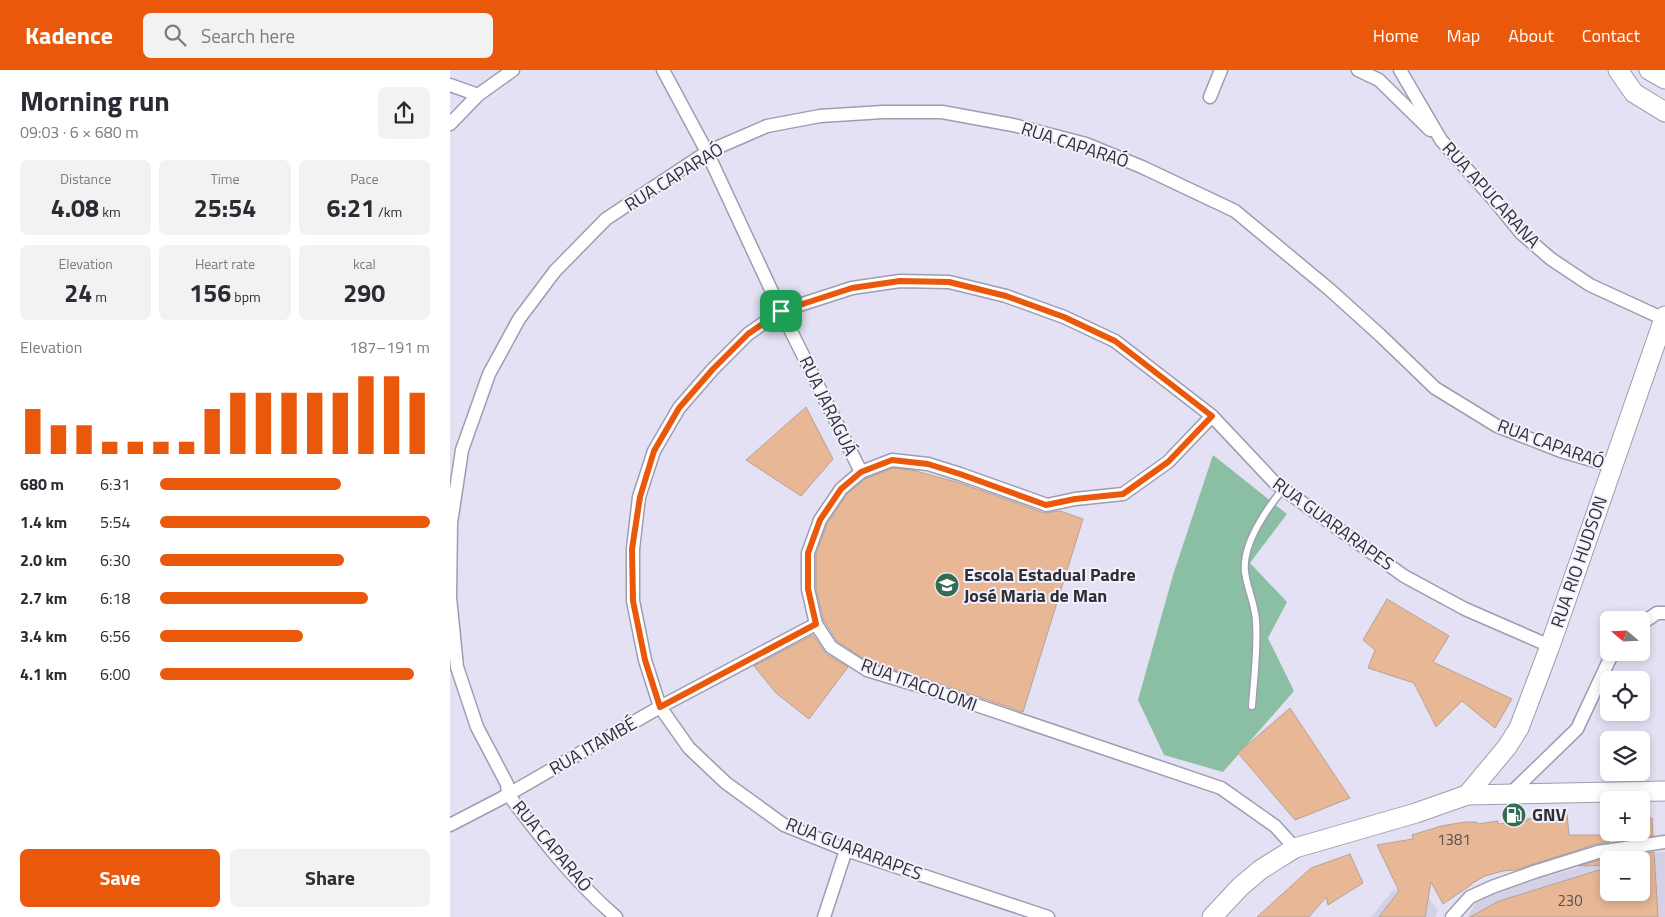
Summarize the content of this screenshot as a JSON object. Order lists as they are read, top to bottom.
{
  "streets": {
    "street": [
      "RUA CAPARAÓ",
      "RUA APUCARANA",
      "RUA JARAGUÁ",
      "RUA GUARARAPES",
      "RUA RIO HUDSON",
      "RUA ITACOLOMI",
      "RUA ITAMBÉ"
    ]
  },
  "crossings": [
    ["RUA CAPARAÓ", "RUA JARAGUÁ"],
    ["RUA CAPARAÓ", "RUA RIO HUDSON"],
    ["RUA CAPARAÓ", "RUA ITAMBÉ"],
    ["RUA APUCARANA", "RUA RIO HUDSON"],
    ["RUA JARAGUÁ", "RUA GUARARAPES"],
    ["RUA JARAGUÁ", "RUA ITACOLOMI"],
    ["RUA GUARARAPES", "RUA RIO HUDSON"],
    ["RUA GUARARAPES", "RUA ITACOLOMI"],
    ["RUA GUARARAPES", "RUA ITAMBÉ"],
    ["RUA ITACOLOMI", "RUA ITAMBÉ"]
  ],
  "places": {
    "school or university": ["Escola Estadual Padre José Maria de Man"],
    "fuel station": ["GNV"]
  },
  "house_numbers": ["1381", "230"],
  "north": "left",
  "page": {
    "header": "Kadence",
    "search": "Search here",
    "nav": [
      "Home",
      "Map",
      "About",
      "Contact"
    ],
    "heading": ["Morning run", "09:03 · 6 × 680 m"],
    "stats": [
      ["Distance", "4.08 km"],
      ["Time", "25:54"],
      ["Pace", "6:21 /km"],
      ["Elevation", "24 m"],
      ["Heart rate", "156 bpm"],
      ["kcal", "290"]
    ],
    "chart": ["Elevation", "187–191 m"],
    "list": [
      {
        "name": "680 m",
        "note": "6:31"
      },
      {
        "name": "1.4 km",
        "note": "5:54"
      },
      {
        "name": "2.0 km",
        "note": "6:30"
      },
      {
        "name": "2.7 km",
        "note": "6:18"
      },
      {
        "name": "3.4 km",
        "note": "6:56"
      },
      {
        "name": "4.1 km",
        "note": "6:00"
      }
    ],
    "map_buttons": ["+", "−"],
    "buttons": ["Save", "Share"]
  }
}
